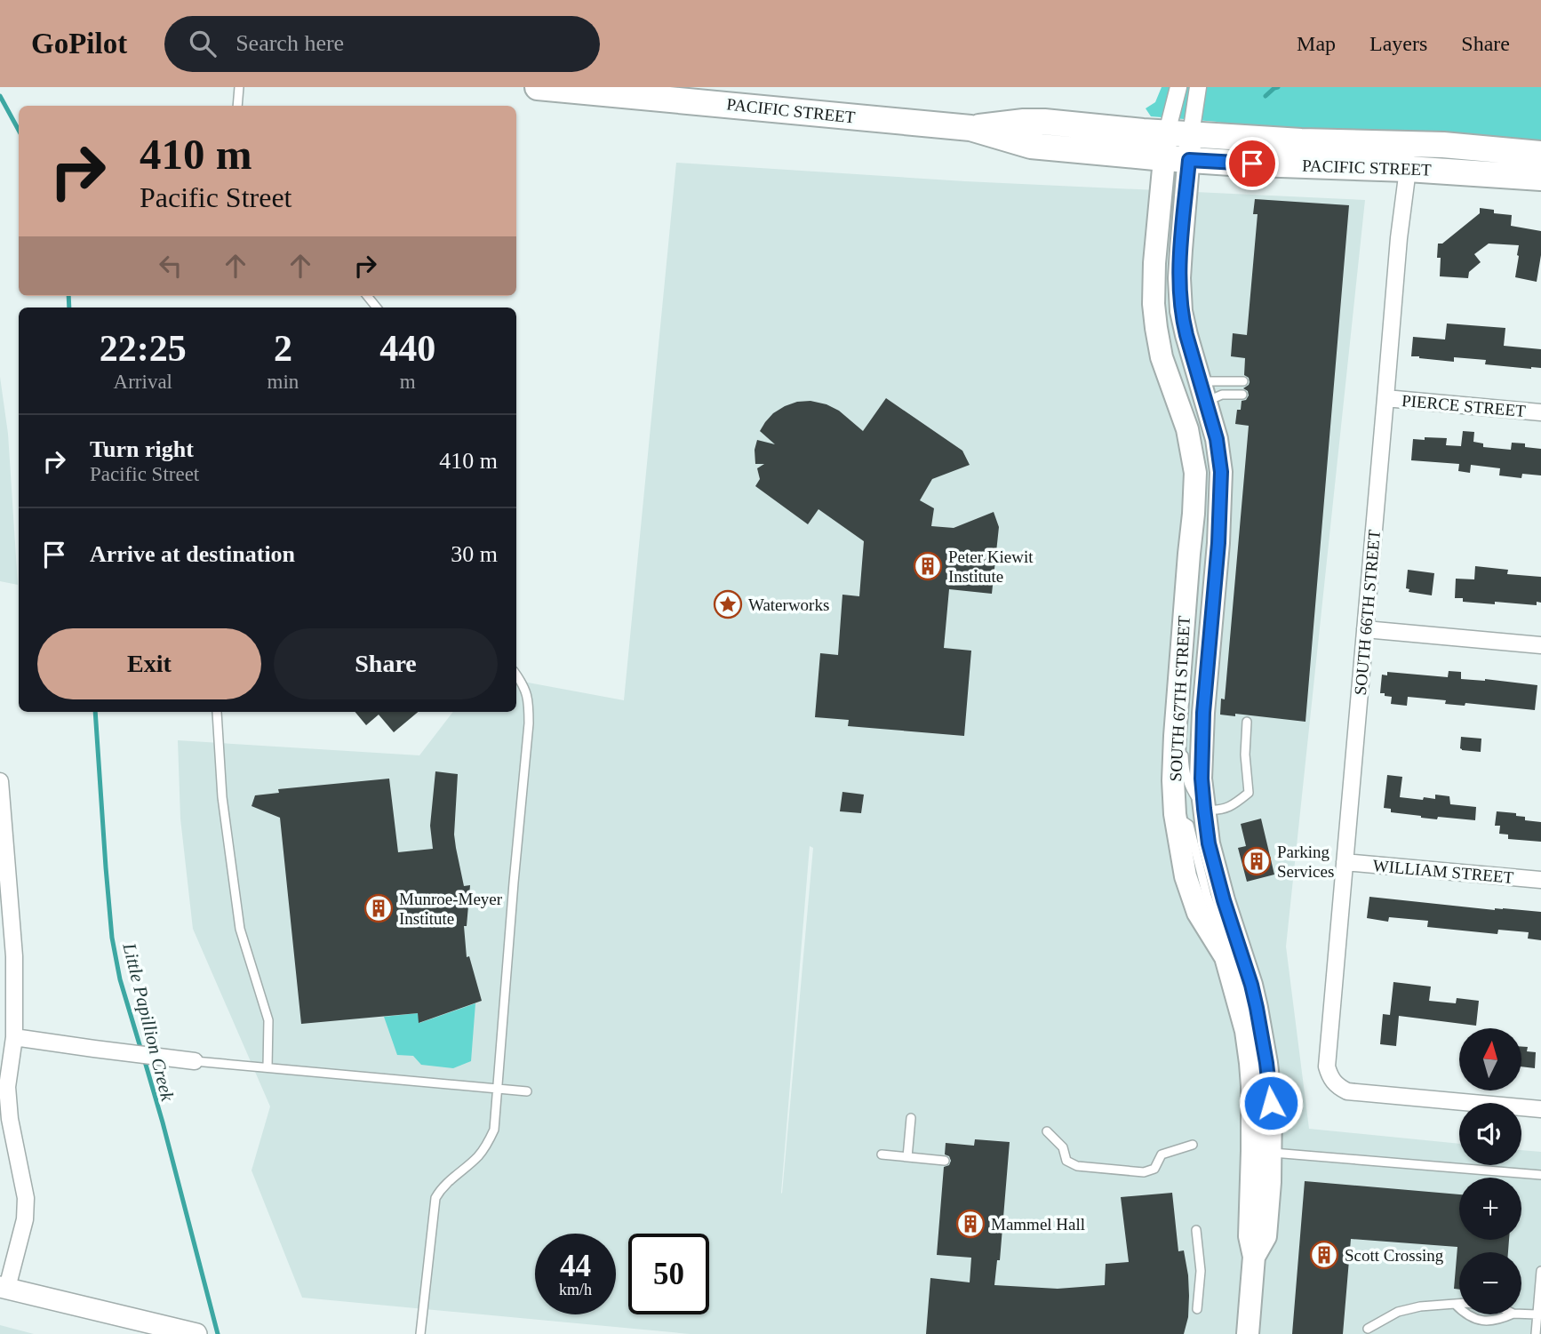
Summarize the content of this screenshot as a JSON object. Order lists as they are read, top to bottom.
{
  "streets": {
    "main road": ["PACIFIC STREET", "SOUTH 67TH STREET"],
    "street": ["PIERCE STREET", "SOUTH 66TH STREET", "WILLIAM STREET"]
  },
  "crossings": [
    ["PACIFIC STREET", "SOUTH 66TH STREET"],
    ["PACIFIC STREET", "SOUTH 67TH STREET"],
    ["PIERCE STREET", "SOUTH 66TH STREET"],
    ["SOUTH 66TH STREET", "WILLIAM STREET"]
  ],
  "water": ["Little Papillion Creek"],
  "places": {
    "building": [
      "Peter Kiewit Institute",
      "Parking Services",
      "Munroe-Meyer Institute",
      "Mammel Hall",
      "Scott Crossing"
    ],
    "place": ["Waterworks"]
  },
  "north": "top",
  "page": {
    "header": "GoPilot",
    "search": "Search here",
    "nav": ["Map", "Layers", "Share"],
    "turn": ["410 m", "Pacific Street"],
    "eta": [
      "22:25",
      "Arrival",
      "2",
      "min",
      "440",
      "m"
    ],
    "list": [
      {
        "name": "Turn right",
        "note": "Pacific Street",
        "value": "410 m"
      },
      {
        "name": "Arrive at destination",
        "value": "30 m"
      }
    ],
    "buttons": ["Exit", "Share"],
    "map_buttons": ["+", "−"],
    "speed": "44 km/h",
    "limit": "50"
  }
}
